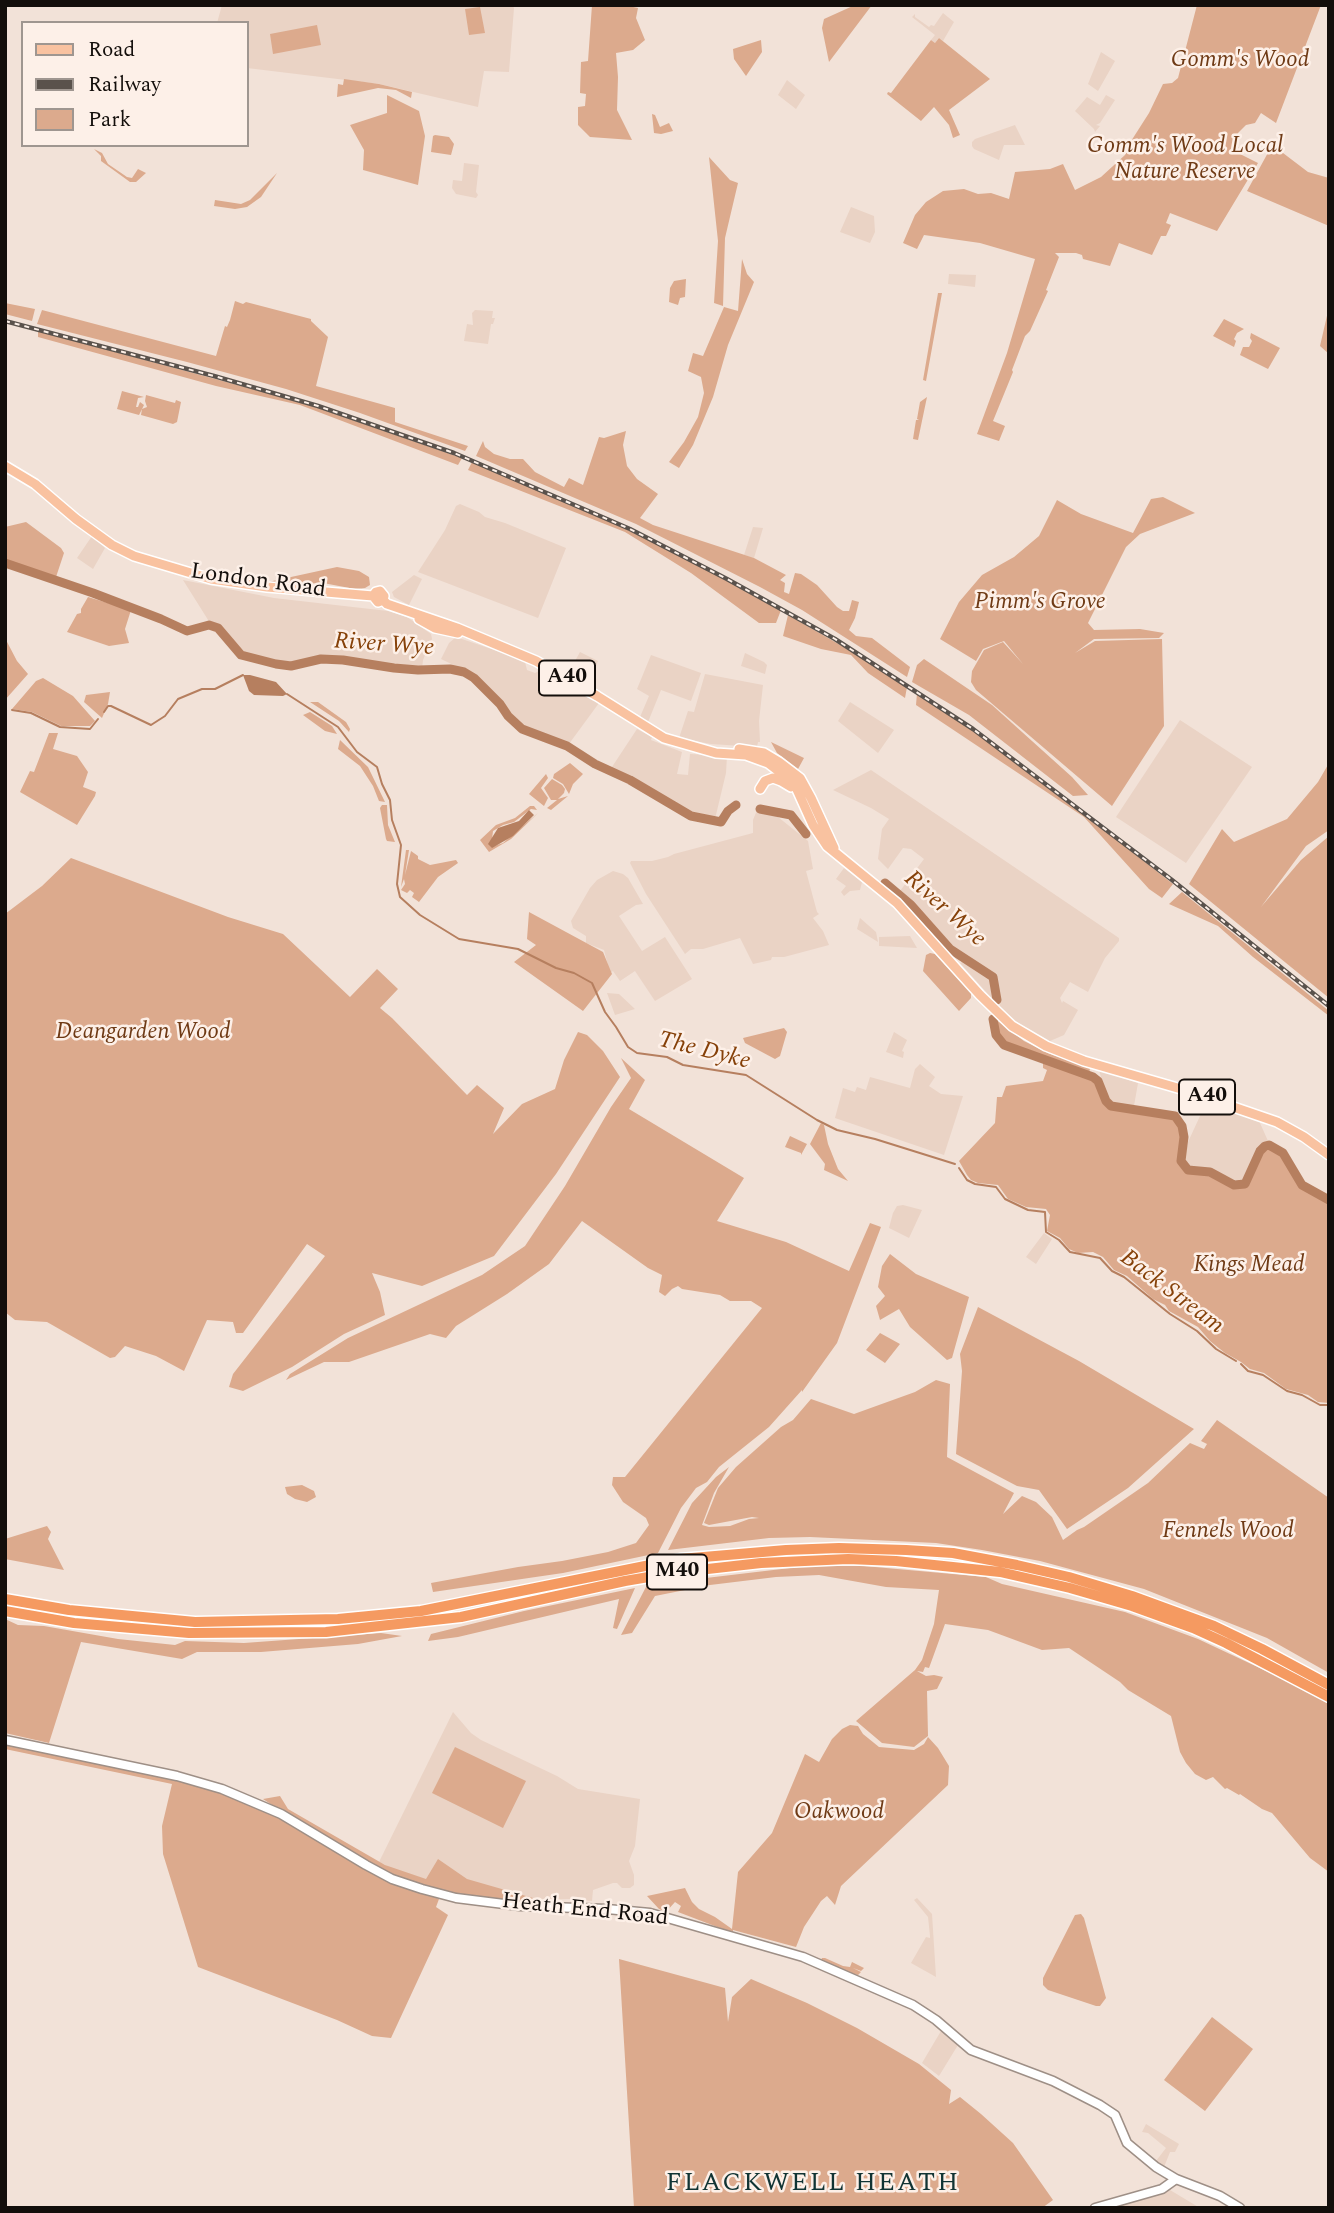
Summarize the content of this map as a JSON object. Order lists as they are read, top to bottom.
{
  "streets": {
    "highway": ["M40"],
    "main road": ["London Road", "A40"],
    "street": ["Heath End Road"]
  },
  "crossings": [
    ["London Road", "A40"]
  ],
  "districts": ["FLACKWELL HEATH"],
  "water": ["River Wye", "The Dyke", "Back Stream"],
  "parks": [
    "Gomm's Wood",
    "Gomm's Wood Local Nature Reserve",
    "Pimm's Grove",
    "Deangarden Wood",
    "Kings Mead",
    "Fennels Wood",
    "Oakwood"
  ],
  "legend": ["Road", "Railway", "Park"]
}
